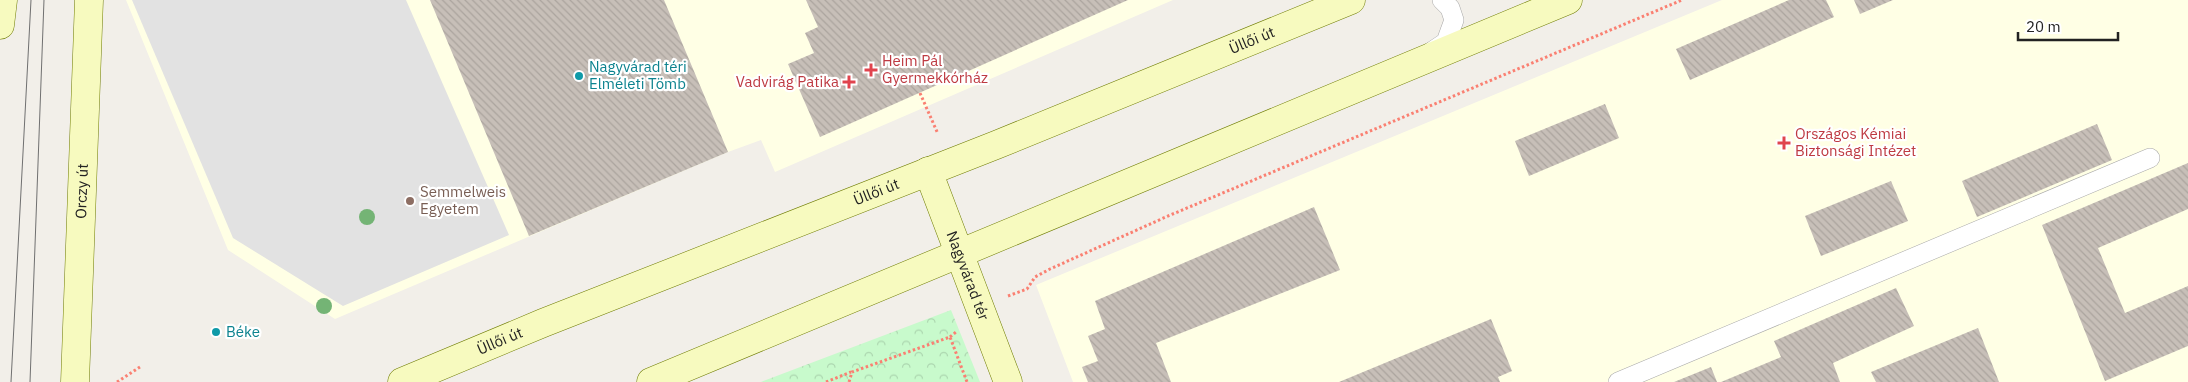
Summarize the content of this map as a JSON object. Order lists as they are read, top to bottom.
{
  "streets": {
    "main road": ["Üllői út", "Orczy út", "Nagyvárad tér"]
  },
  "crossings": [
    ["Üllői út", "Nagyvárad tér"]
  ],
  "places": {
    "health": ["Heim Pál Gyermekkórház", "Vadvirág Patika", "Országos Kémiai Biztonsági Intézet"],
    "other": ["Nagyvárad téri Elméleti Tömb", "Semmelweis Egyetem", "Béke"]
  },
  "scale_bar": "20 m"
}
